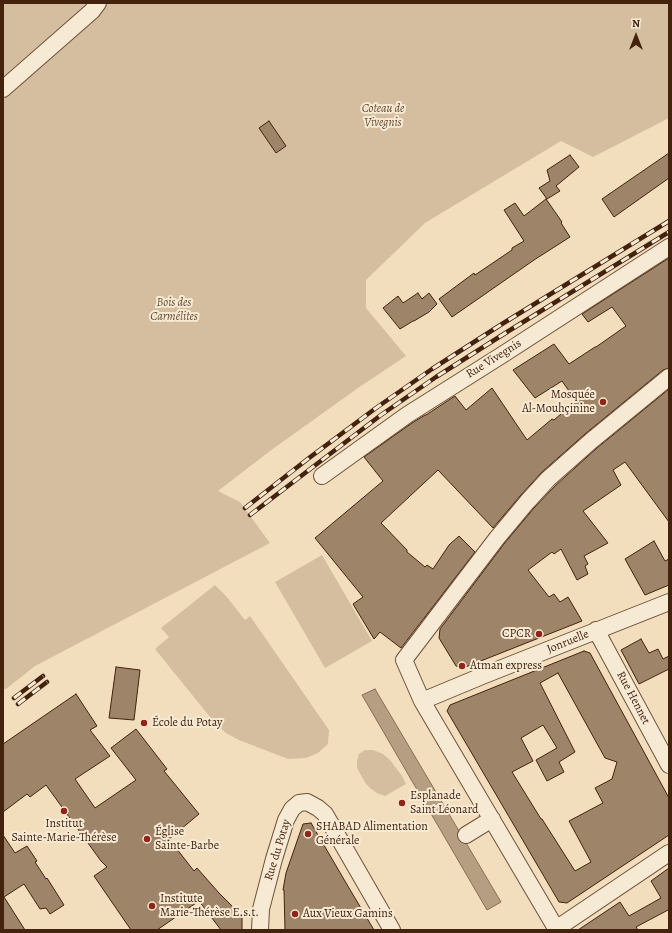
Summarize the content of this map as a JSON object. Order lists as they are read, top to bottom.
{
  "streets": {
    "street": [
      "Rue Vivegnis",
      "Jonruelle",
      "Rue Hennet",
      "Rue du Potay"
    ]
  },
  "crossings": [
    ["Jonruelle", "Rue Hennet"]
  ],
  "parks": ["Coteau de Vivegnis", "Bois des Carmélites"],
  "places": [
    "Mosquée Al-Mouhçinine",
    "CPCR",
    "Atman express",
    "École du Potay",
    "Esplanade Saint Léonard",
    "Institut Sainte-Marie-Thérèse",
    "SHABAD Alimentation Générale",
    "Église Sainte-Barbe",
    "Institute Marie-Thérèse E.s.t.",
    "Aux Vieux Gamins"
  ],
  "north": "top"
}
